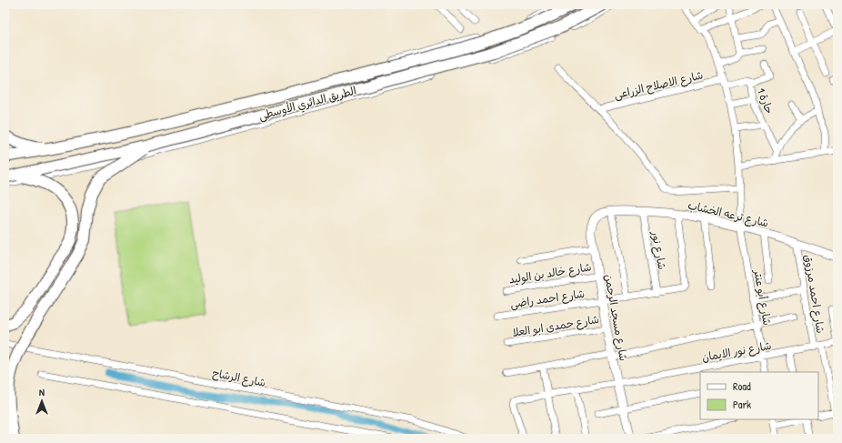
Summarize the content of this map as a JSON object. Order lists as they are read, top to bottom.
{
  "streets": {
    "highway": ["الطريق الدائري الأوسطى"],
    "street": [
      "شارع الاصلاح الزراعى",
      "حارة 1",
      "شارع ترعه الخشاب",
      "شارع نور",
      "شارع خالد بن الوليد",
      "شارع احمد مرزوق",
      "شارع أبو عنتر",
      "شارع احمد راضى",
      "شارع مسجد الرحمن",
      "شارع حمدى ابو العلا",
      "شارع نور الايمان",
      "شارع الرشاح"
    ]
  },
  "crossings": [
    ["شارع الاصلاح الزراعى", "حارة 1"],
    ["شارع الاصلاح الزراعى", "شارع أبو عنتر"],
    ["حارة 1", "شارع أبو عنتر"],
    ["شارع ترعه الخشاب", "شارع نور"],
    ["شارع ترعه الخشاب", "شارع احمد مرزوق"],
    ["شارع ترعه الخشاب", "شارع أبو عنتر"],
    ["شارع ترعه الخشاب", "شارع احمد راضى"],
    ["شارع ترعه الخشاب", "شارع مسجد الرحمن"],
    ["شارع نور", "شارع احمد راضى"],
    ["شارع خالد بن الوليد", "شارع مسجد الرحمن"],
    ["شارع احمد مرزوق", "شارع نور الايمان"],
    ["شارع أبو عنتر", "شارع نور الايمان"],
    ["شارع احمد راضى", "شارع مسجد الرحمن"],
    ["شارع مسجد الرحمن", "شارع حمدى ابو العلا"],
    ["شارع مسجد الرحمن", "شارع نور الايمان"]
  ],
  "legend": ["Road", "Park"],
  "north": "top"
}
